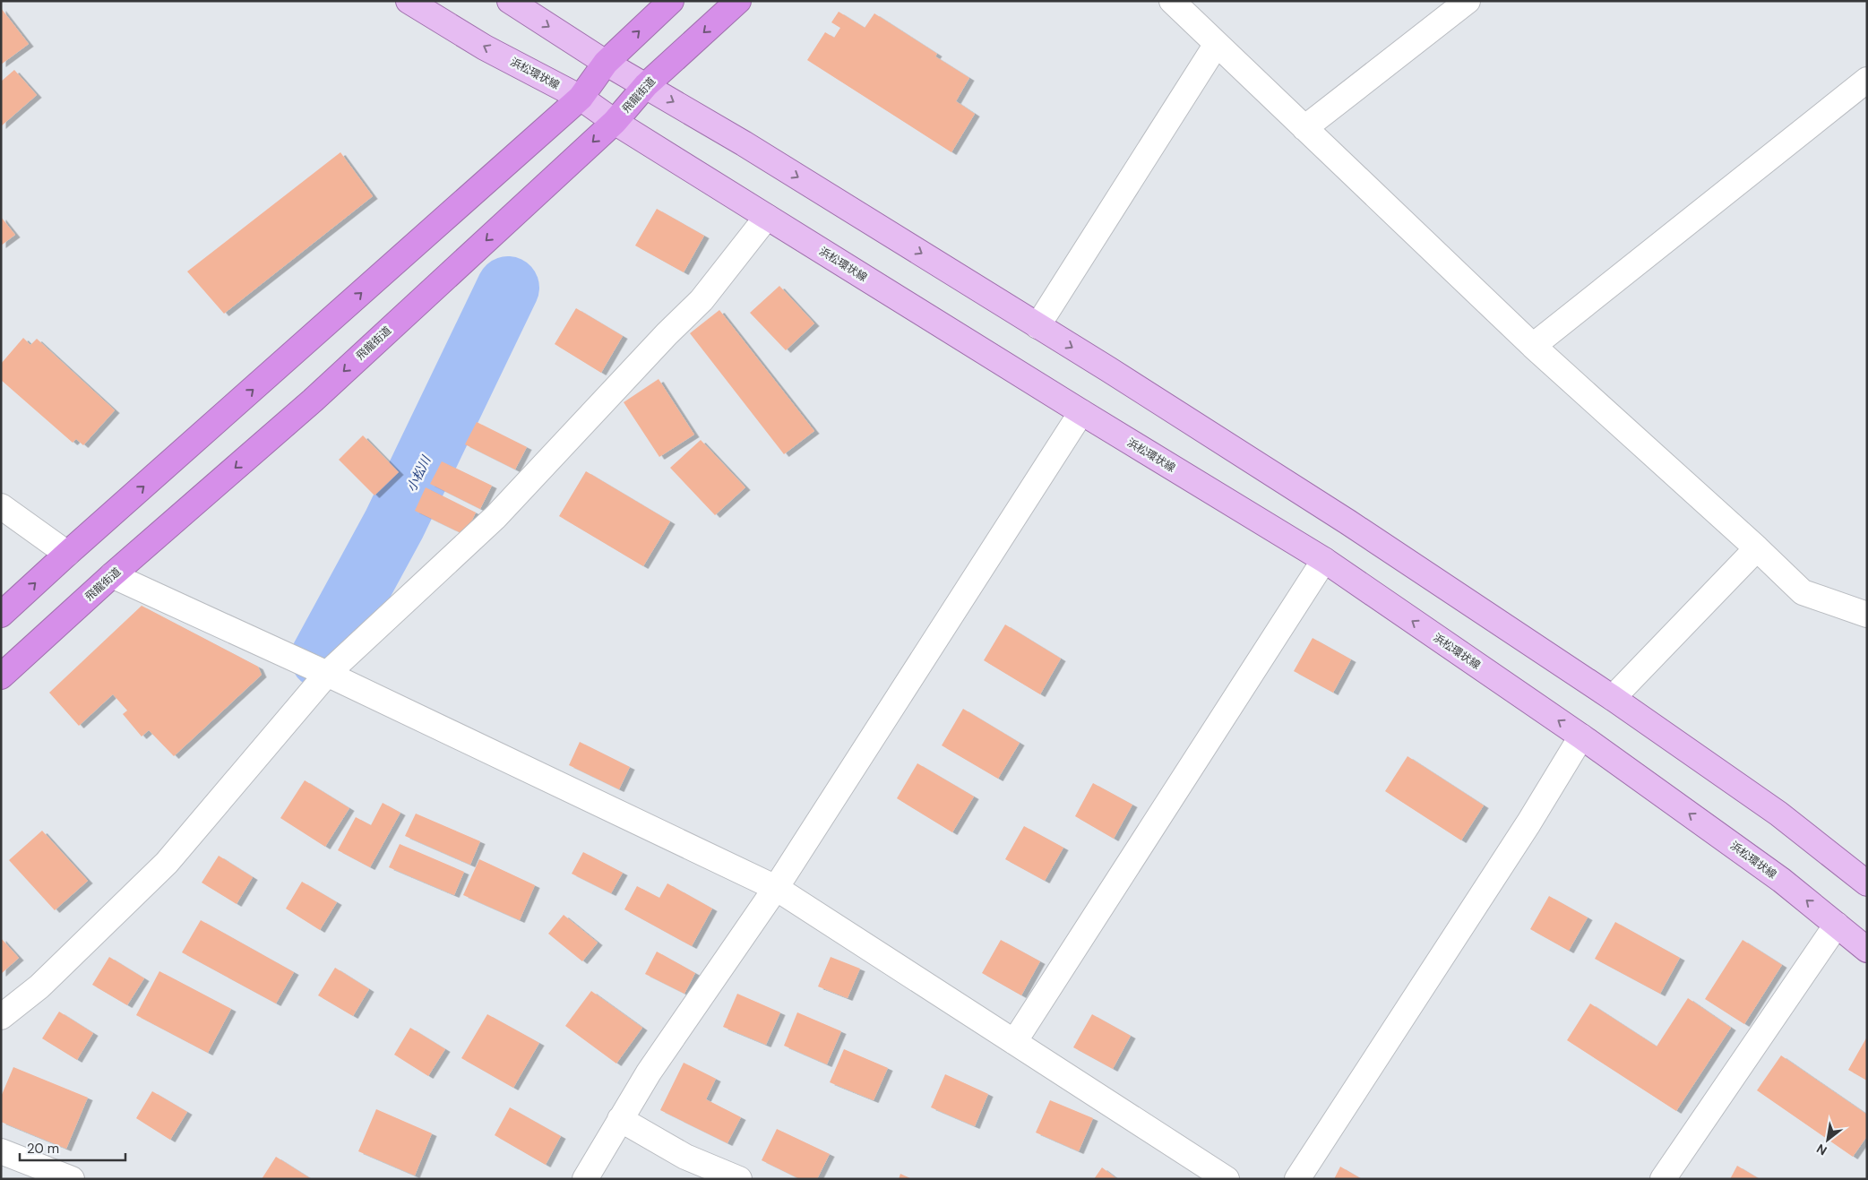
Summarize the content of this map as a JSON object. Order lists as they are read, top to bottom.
{
  "streets": {
    "highway": ["飛龍街道"],
    "main road": ["浜松環状線"]
  },
  "crossings": [
    ["浜松環状線", "飛龍街道"]
  ],
  "water": ["小松川"],
  "scale_bar": "20 m",
  "north": "bottom left"
}
